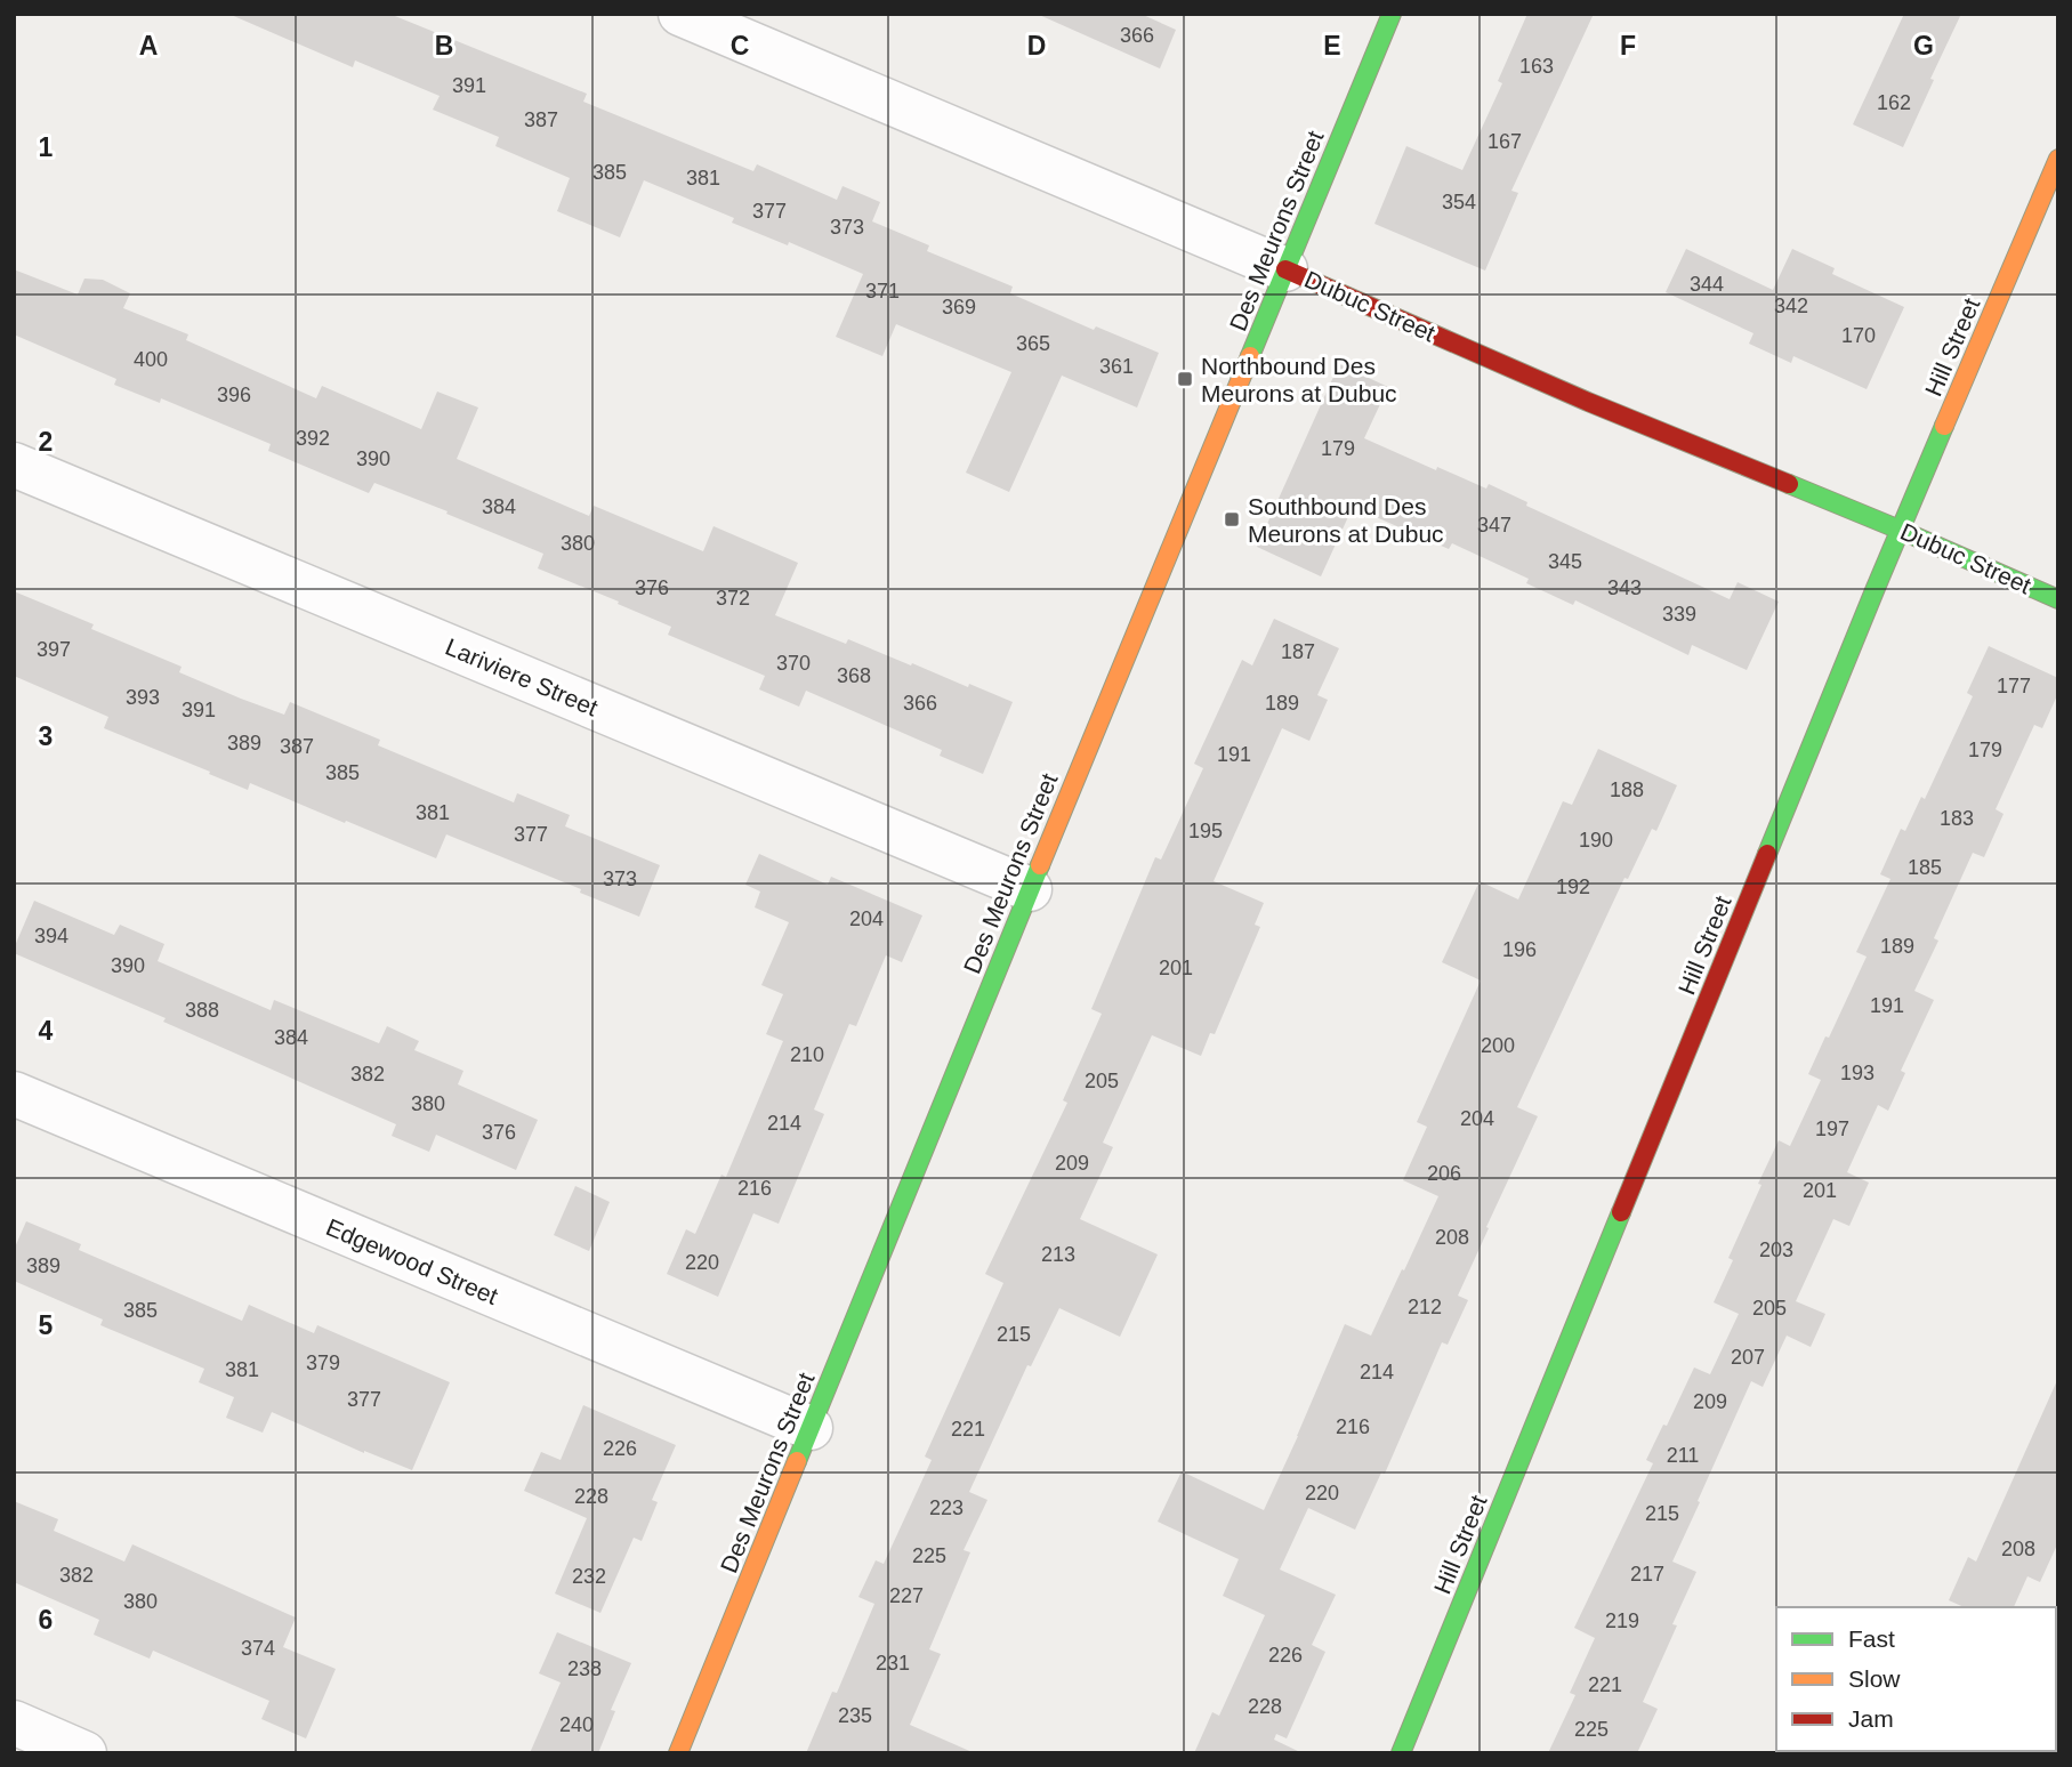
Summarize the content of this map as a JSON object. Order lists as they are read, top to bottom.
{
  "streets": {
    "street": [
      "Des Meurons Street",
      "Dubuc Street",
      "Hill Street",
      "Lariviere Street",
      "Edgewood Street"
    ]
  },
  "crossings": [
    ["Des Meurons Street", "Dubuc Street"],
    ["Des Meurons Street", "Lariviere Street"],
    ["Des Meurons Street", "Edgewood Street"],
    ["Dubuc Street", "Hill Street"]
  ],
  "places": {
    "transit": ["Northbound Des Meurons at Dubuc", "Southbound Des Meurons at Dubuc"]
  },
  "house_numbers": [
    "366",
    "163",
    "391",
    "162",
    "387",
    "167",
    "385",
    "381",
    "354",
    "377",
    "373",
    "344",
    "371",
    "342",
    "369",
    "170",
    "365",
    "400",
    "361",
    "396",
    "392",
    "179",
    "390",
    "384",
    "347",
    "380",
    "345",
    "376",
    "343",
    "372",
    "339",
    "397",
    "187",
    "370",
    "368",
    "177",
    "393",
    "366",
    "189",
    "391",
    "389",
    "387",
    "179",
    "191",
    "385",
    "188",
    "381",
    "183",
    "195",
    "377",
    "190",
    "185",
    "373",
    "192",
    "204",
    "394",
    "189",
    "196",
    "390",
    "201",
    "191",
    "388",
    "384",
    "200",
    "210",
    "193",
    "382",
    "205",
    "380",
    "204",
    "214",
    "197",
    "376",
    "209",
    "206",
    "216",
    "201",
    "208",
    "203",
    "213",
    "220",
    "389",
    "212",
    "205",
    "385",
    "215",
    "207",
    "379",
    "381",
    "214",
    "377",
    "209",
    "216",
    "221",
    "226",
    "211",
    "220",
    "228",
    "223",
    "215",
    "208",
    "225",
    "217",
    "382",
    "232",
    "227",
    "380",
    "219",
    "374",
    "226",
    "231",
    "238",
    "221",
    "228",
    "235",
    "240",
    "225"
  ],
  "legend": ["Fast", "Slow", "Jam"],
  "grid": {
    "columns": [
      "A",
      "B",
      "C",
      "D",
      "E",
      "F",
      "G"
    ],
    "rows": [
      "1",
      "2",
      "3",
      "4",
      "5",
      "6"
    ]
  }
}
